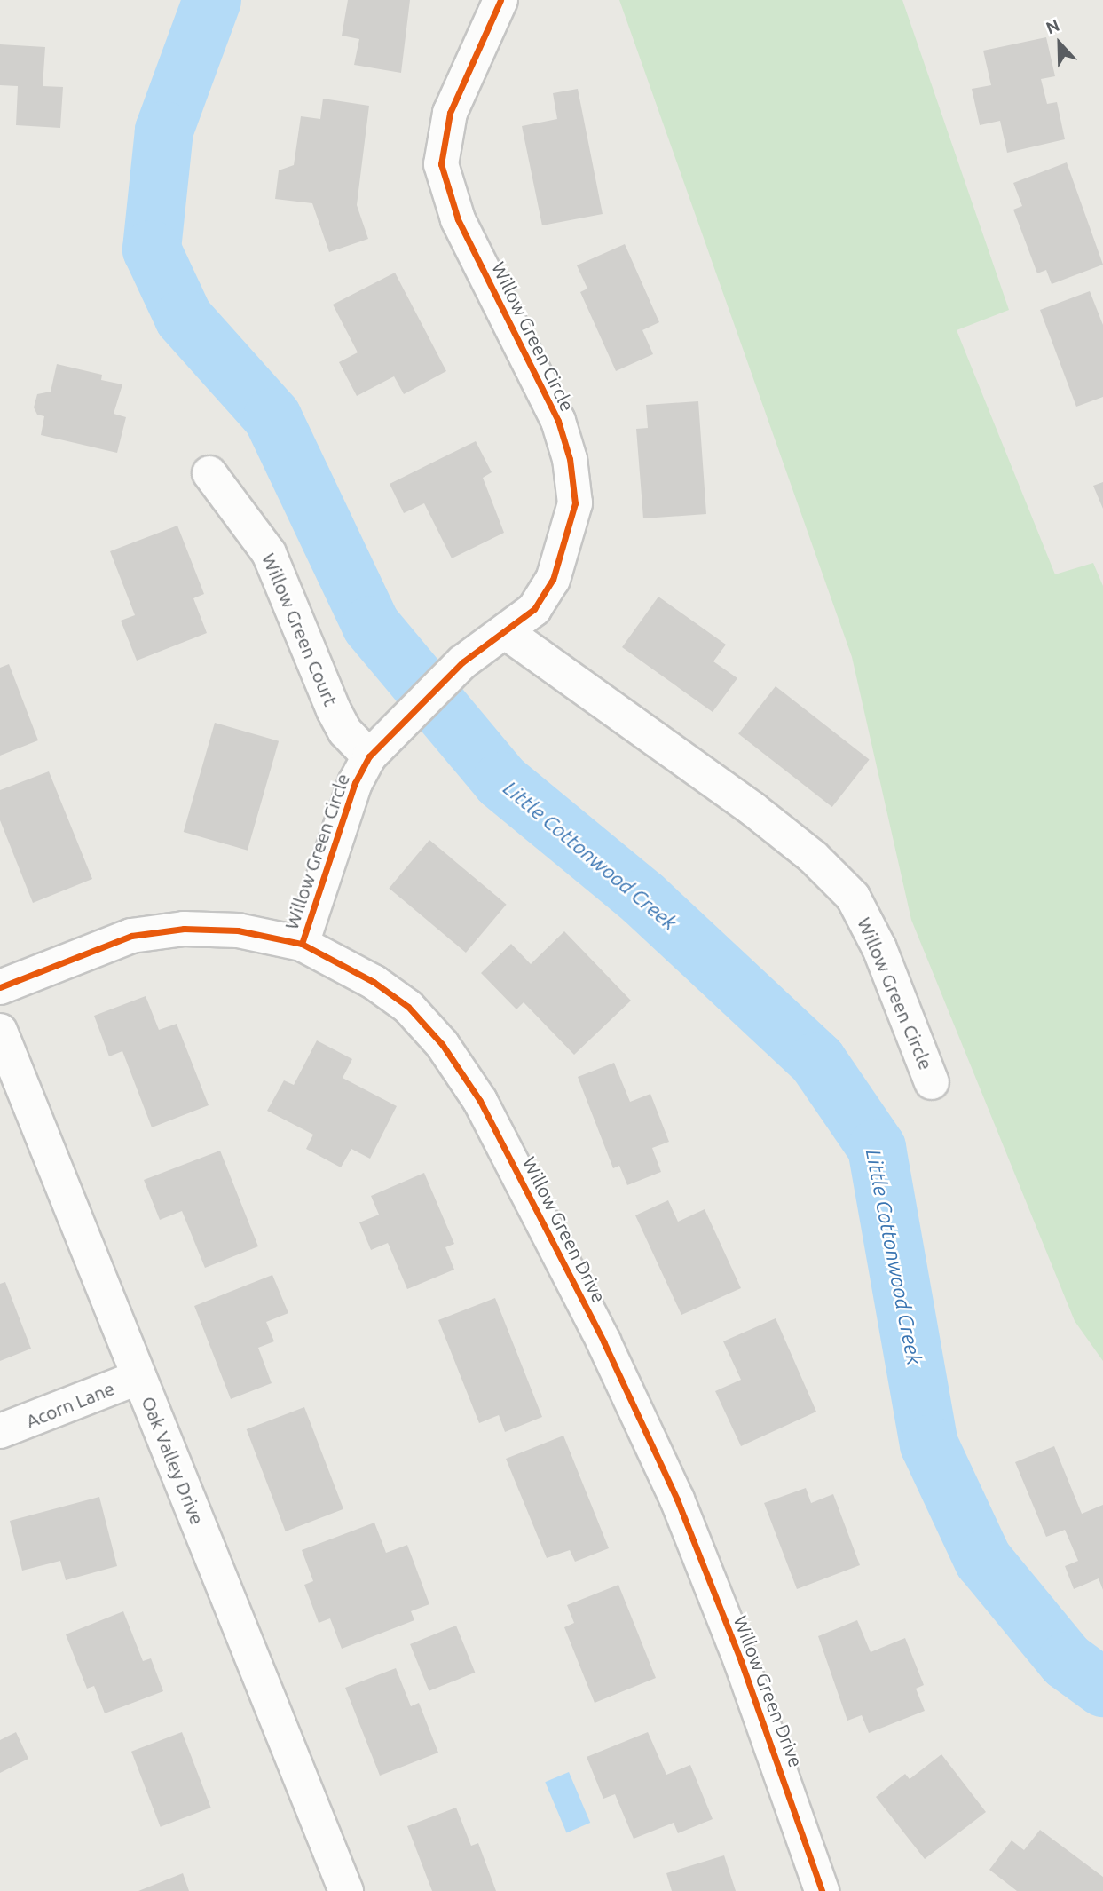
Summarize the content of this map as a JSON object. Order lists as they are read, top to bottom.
{
  "streets": {
    "street": [
      "Willow Green Circle",
      "Willow Green Court",
      "Willow Green Drive",
      "Acorn Lane",
      "Oak Valley Drive"
    ]
  },
  "crossings": [
    ["Willow Green Circle", "Willow Green Court"],
    ["Willow Green Circle", "Willow Green Drive"],
    ["Acorn Lane", "Oak Valley Drive"]
  ],
  "water": ["Little Cottonwood Creek"],
  "north": "top"
}
